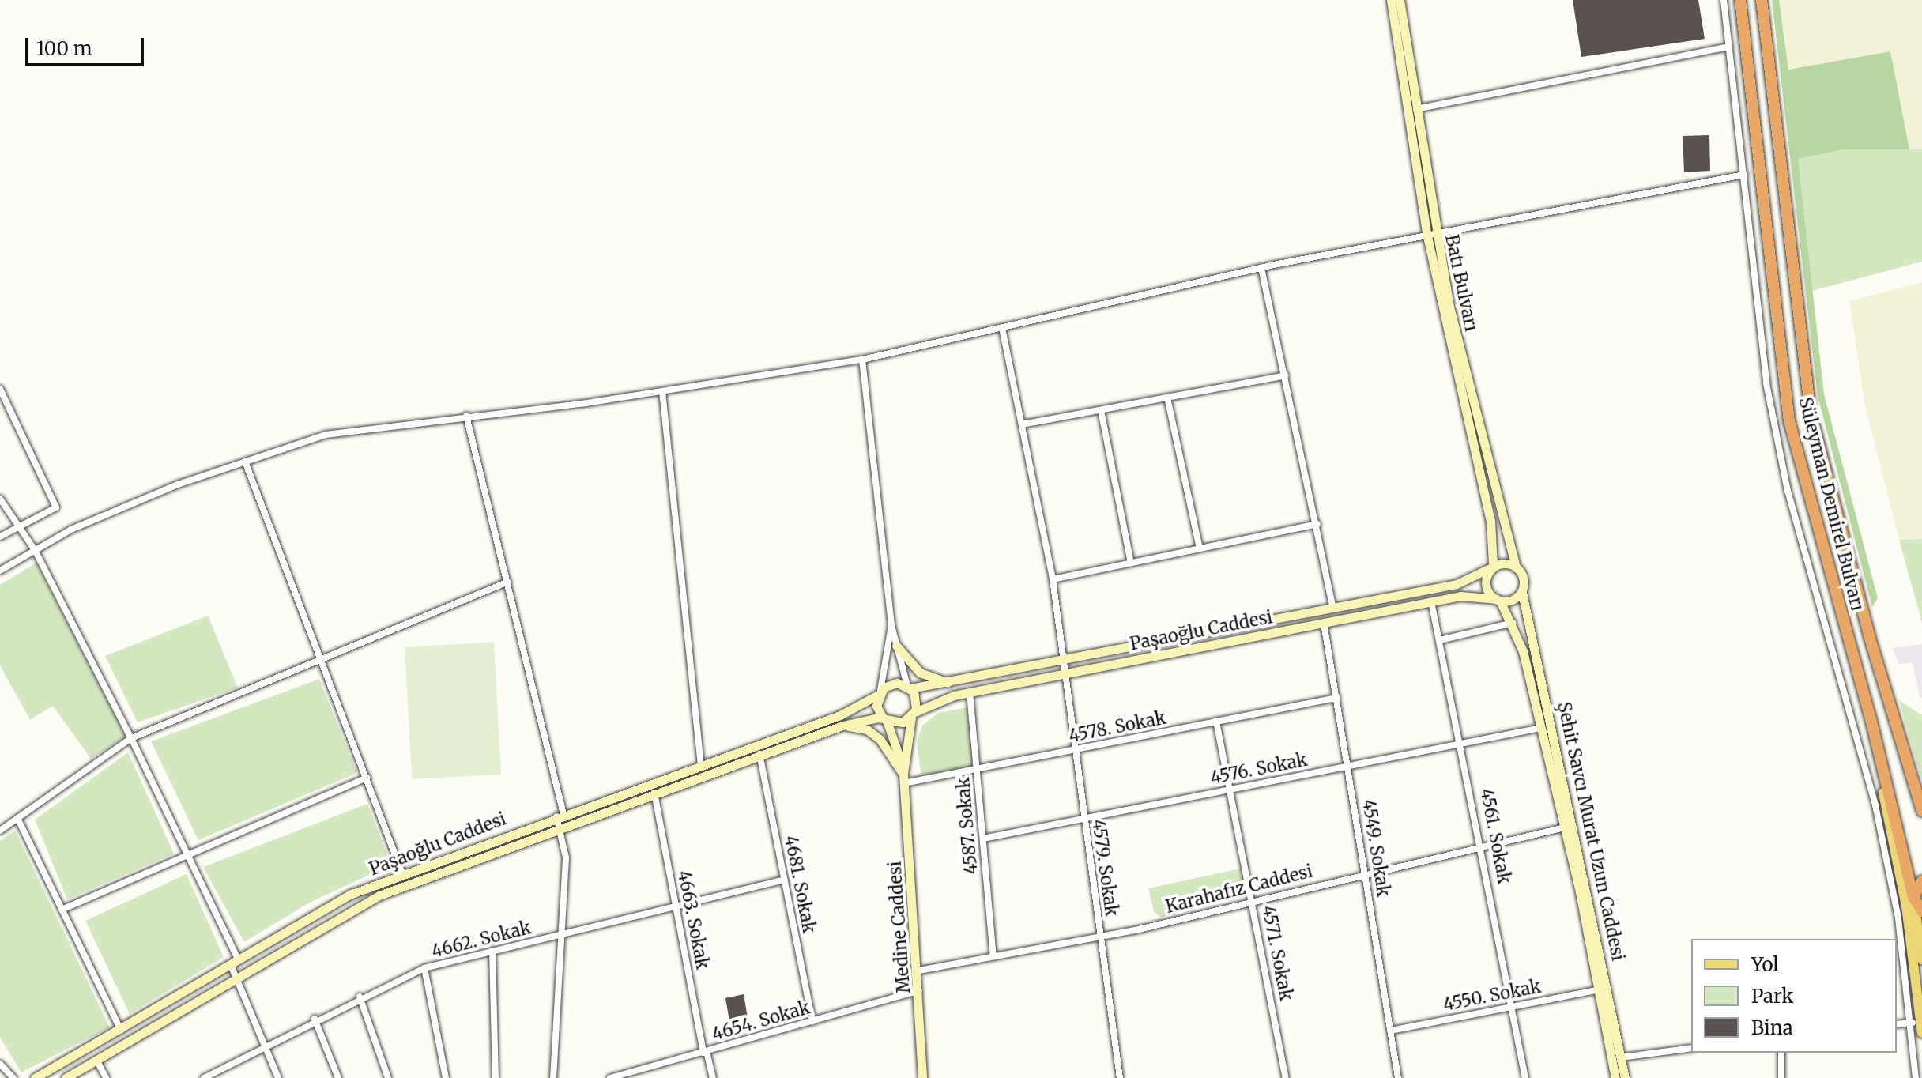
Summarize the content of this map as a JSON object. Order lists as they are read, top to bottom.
{
  "streets": {
    "highway": ["Süleyman Demirel Bulvarı"],
    "street": [
      "Batı Bulvarı",
      "Paşaoğlu Caddesi",
      "4578. Sokak",
      "4576. Sokak",
      "4587. Sokak",
      "Şehit Savcı Murat Uzun Caddesi",
      "4561. Sokak",
      "4549. Sokak",
      "4579. Sokak",
      "4681. Sokak",
      "Karahafız Caddesi",
      "4663. Sokak",
      "Medine Caddesi",
      "4662. Sokak",
      "4571. Sokak",
      "4550. Sokak",
      "4654. Sokak"
    ]
  },
  "crossings": [
    ["Batı Bulvarı", "Paşaoğlu Caddesi"],
    ["Batı Bulvarı", "Şehit Savcı Murat Uzun Caddesi"],
    ["Paşaoğlu Caddesi", "4587. Sokak"],
    ["Paşaoğlu Caddesi", "Şehit Savcı Murat Uzun Caddesi"],
    ["Paşaoğlu Caddesi", "4561. Sokak"],
    ["Paşaoğlu Caddesi", "4549. Sokak"],
    ["Paşaoğlu Caddesi", "4579. Sokak"],
    ["Paşaoğlu Caddesi", "4681. Sokak"],
    ["Paşaoğlu Caddesi", "4663. Sokak"],
    ["Paşaoğlu Caddesi", "Medine Caddesi"],
    ["4578. Sokak", "4587. Sokak"],
    ["4578. Sokak", "4549. Sokak"],
    ["4578. Sokak", "4579. Sokak"],
    ["4578. Sokak", "Medine Caddesi"],
    ["4578. Sokak", "4571. Sokak"],
    ["4576. Sokak", "4587. Sokak"],
    ["4576. Sokak", "Şehit Savcı Murat Uzun Caddesi"],
    ["4576. Sokak", "4561. Sokak"],
    ["4576. Sokak", "4549. Sokak"],
    ["4576. Sokak", "4579. Sokak"],
    ["4576. Sokak", "4571. Sokak"],
    ["4587. Sokak", "Karahafız Caddesi"],
    ["Şehit Savcı Murat Uzun Caddesi", "Karahafız Caddesi"],
    ["Şehit Savcı Murat Uzun Caddesi", "4550. Sokak"],
    ["4561. Sokak", "Karahafız Caddesi"],
    ["4561. Sokak", "4550. Sokak"],
    ["4549. Sokak", "Karahafız Caddesi"],
    ["4549. Sokak", "4550. Sokak"],
    ["4579. Sokak", "Karahafız Caddesi"],
    ["4681. Sokak", "4662. Sokak"],
    ["4681. Sokak", "4654. Sokak"],
    ["Karahafız Caddesi", "Medine Caddesi"],
    ["Karahafız Caddesi", "4571. Sokak"],
    ["4663. Sokak", "4662. Sokak"],
    ["4663. Sokak", "4654. Sokak"],
    ["Medine Caddesi", "4654. Sokak"]
  ],
  "legend": ["Yol", "Park", "Bina"],
  "scale_bar": "100 m"
}
